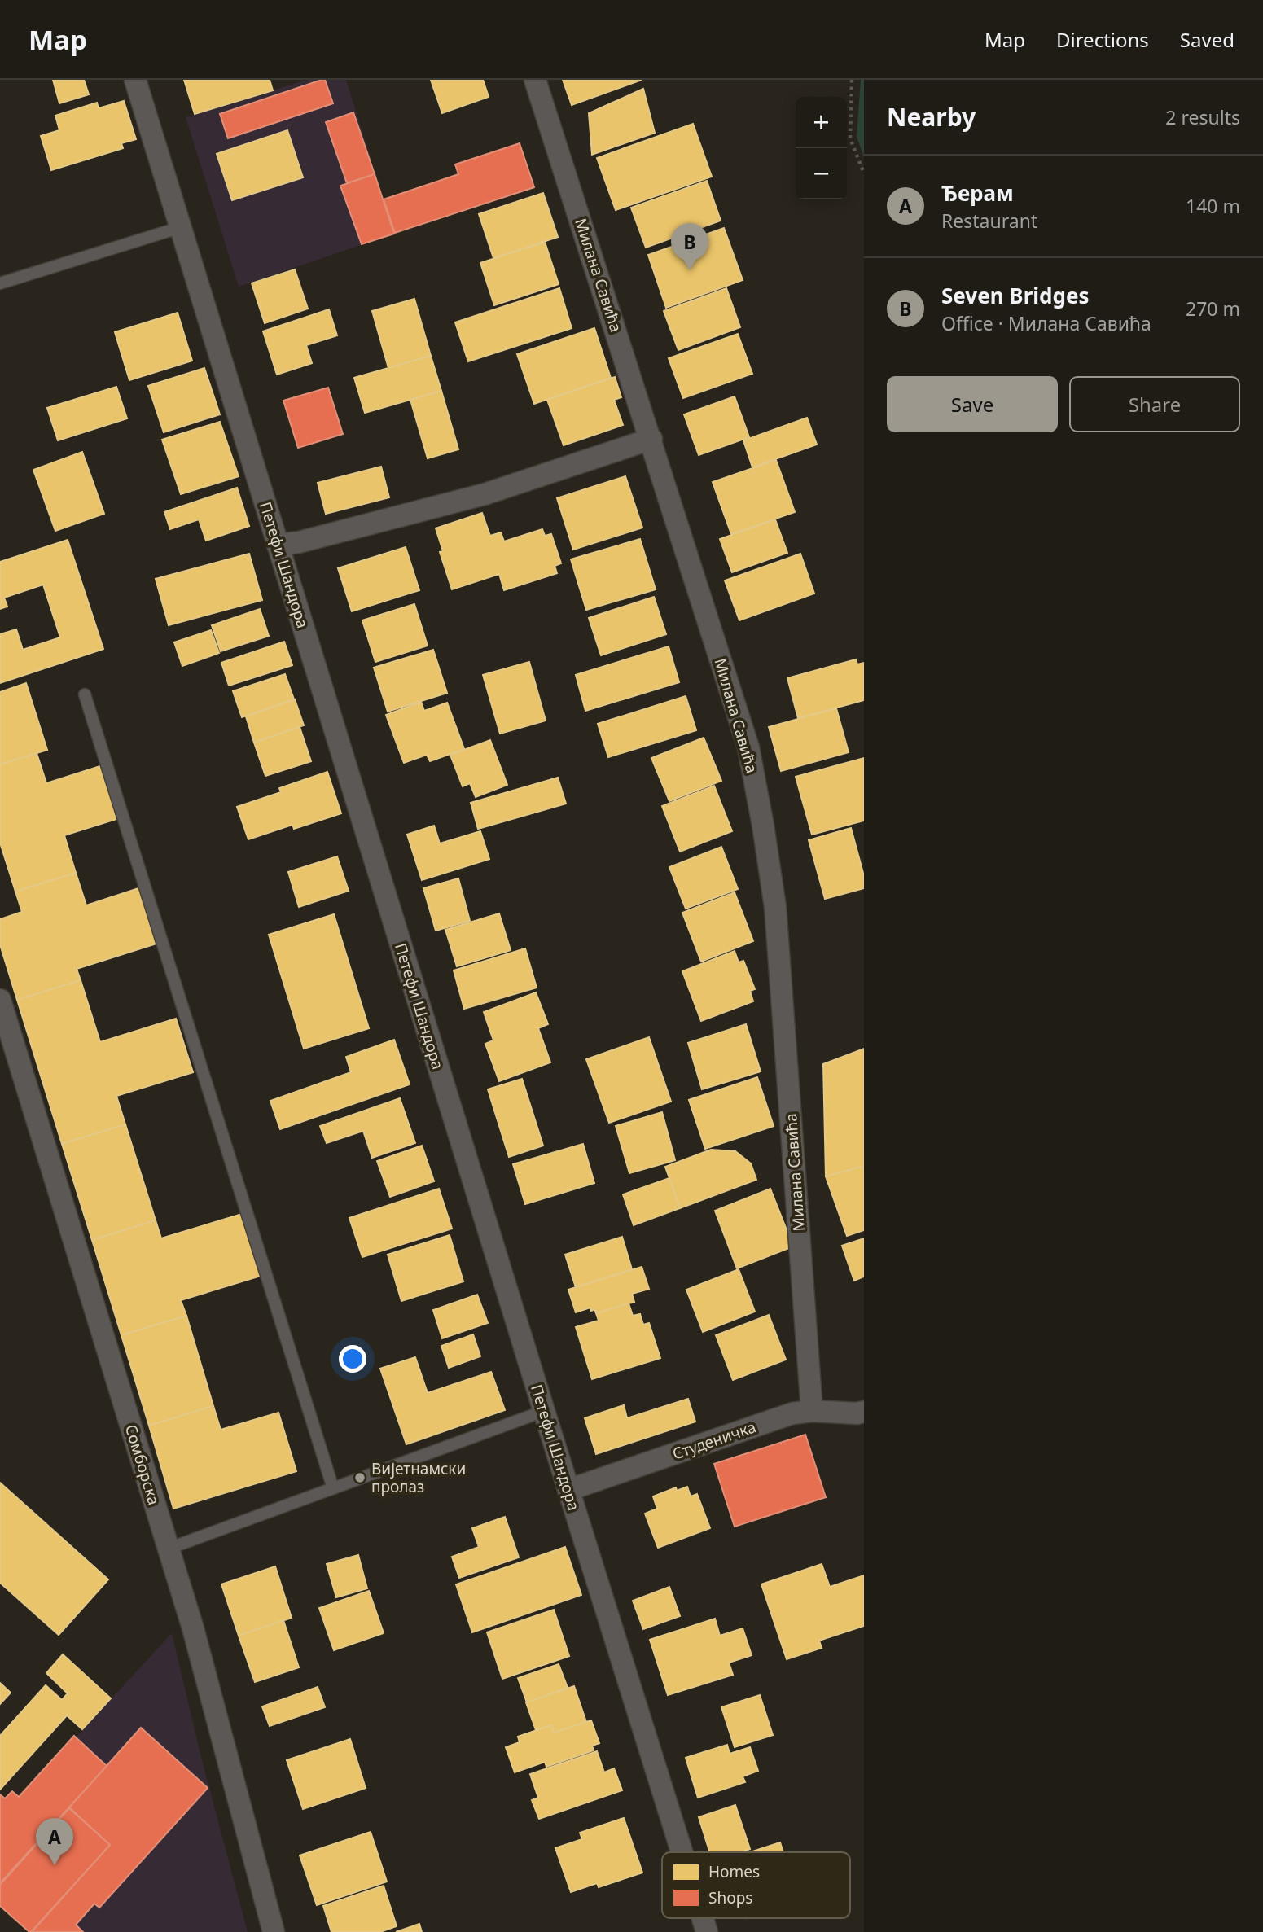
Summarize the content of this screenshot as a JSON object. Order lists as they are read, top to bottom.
{
  "streets": {
    "street": [
      "Милана Савића",
      "Петефи Шандора",
      "Студеничка",
      "Сомборска"
    ]
  },
  "crossings": [
    ["Милана Савића", "Студеничка"],
    ["Петефи Шандора", "Студеничка"]
  ],
  "places": ["Вијетнамски пролаз"],
  "legend": ["Homes", "Shops"],
  "page": {
    "header": "Map",
    "nav": ["Map", "Directions", "Saved"],
    "heading": ["Nearby", "2 results"],
    "map_buttons": ["+", "−"],
    "list": [
      {
        "mark": "A",
        "name": "Ђерам",
        "note": "Restaurant",
        "value": "140 m"
      },
      {
        "mark": "B",
        "name": "Seven Bridges",
        "note": "Office · Милана Савића",
        "value": "270 m"
      }
    ],
    "pins": ["B", "A"],
    "buttons": ["Save", "Share"]
  }
}
